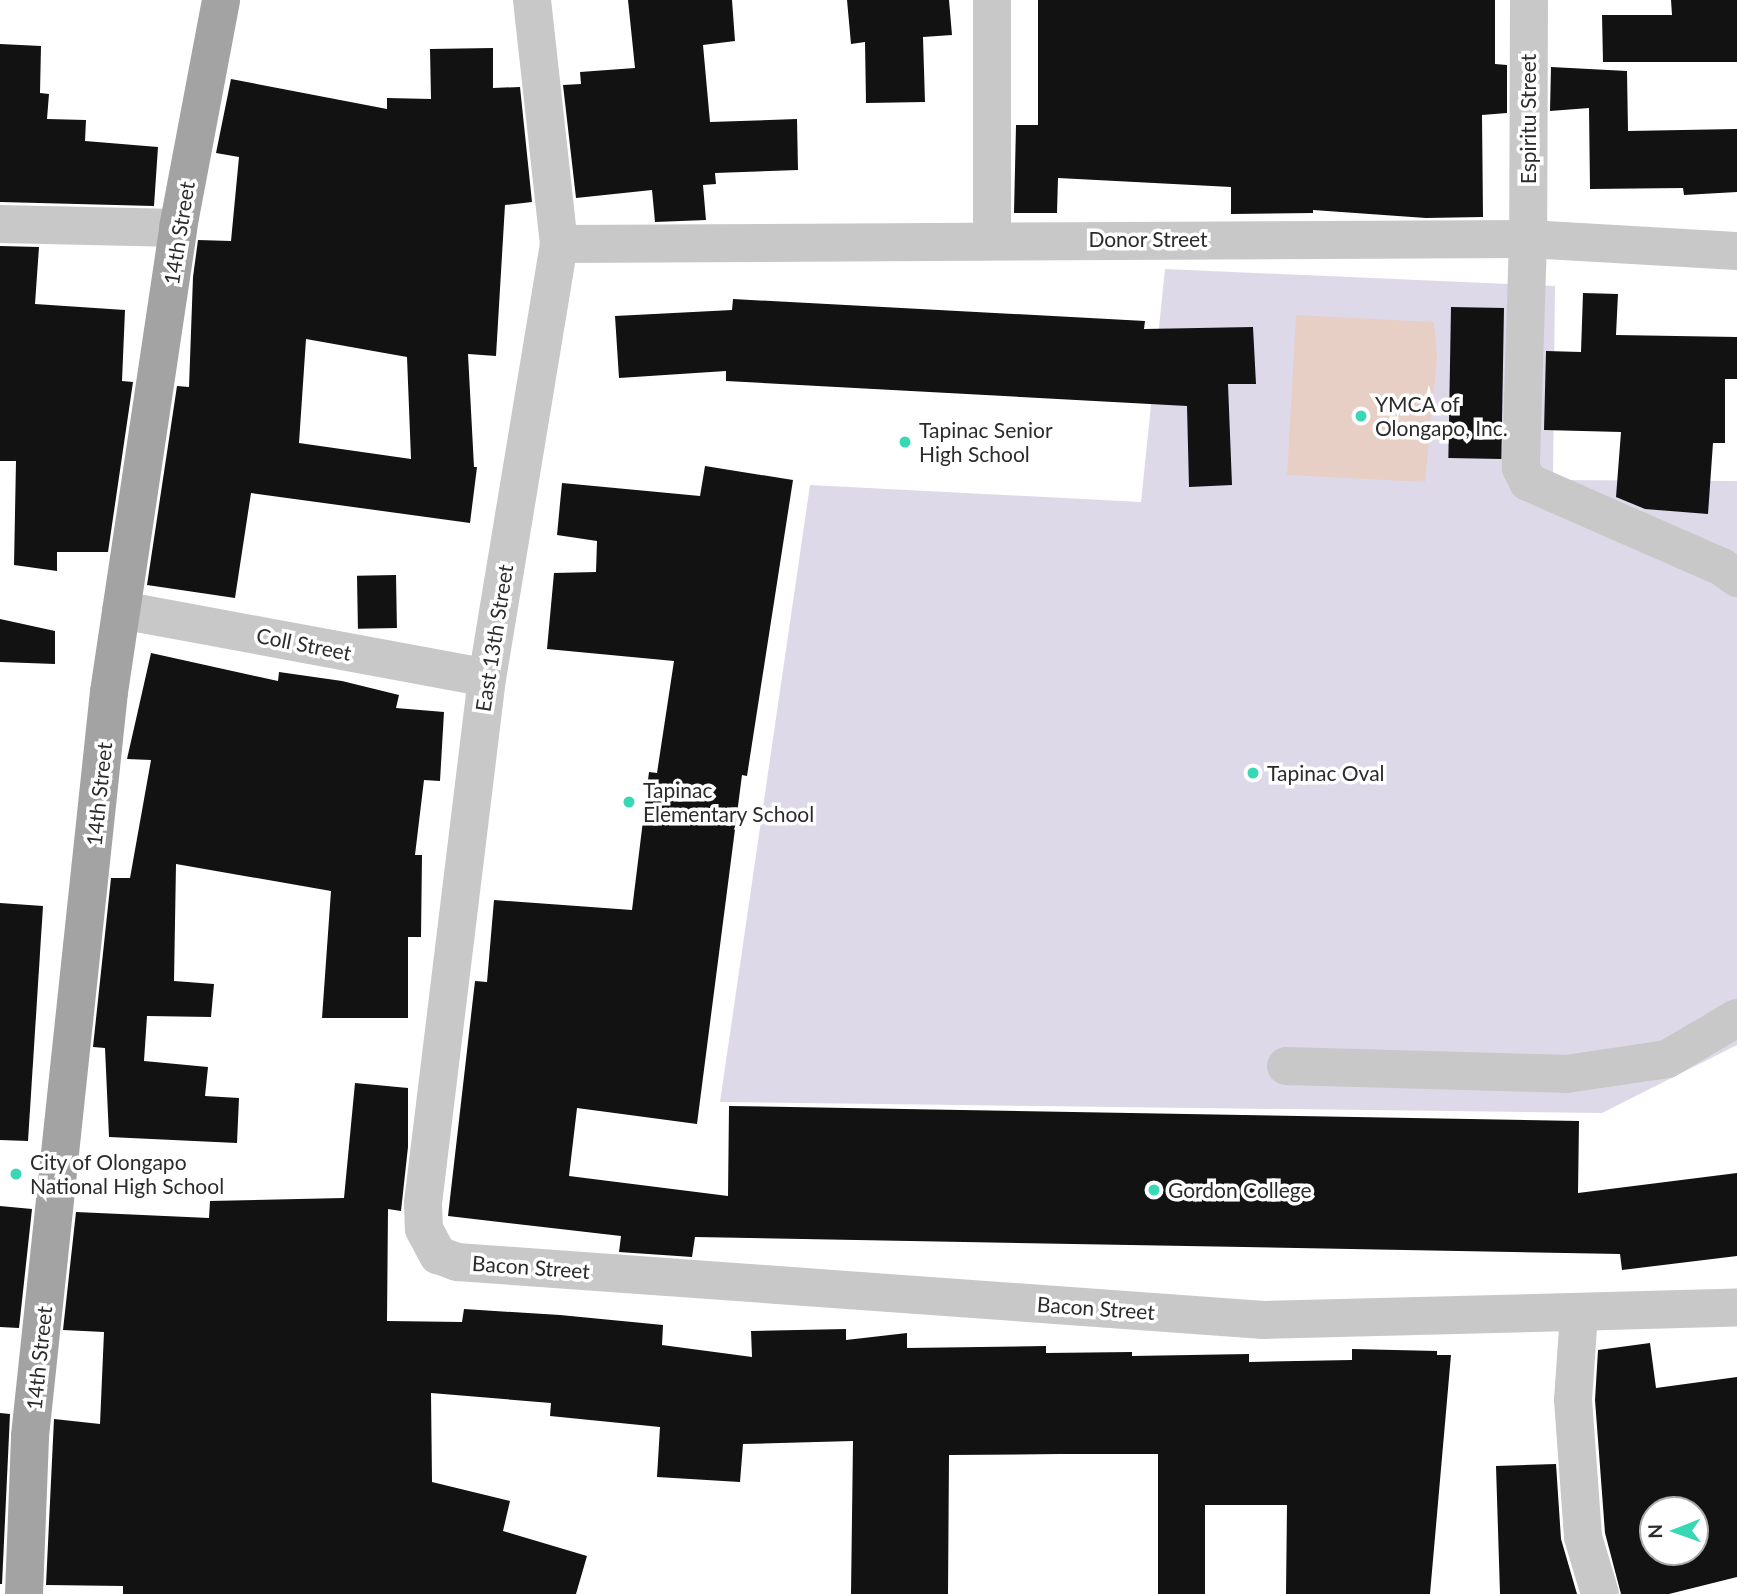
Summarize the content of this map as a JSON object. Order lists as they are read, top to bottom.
{
  "streets": {
    "main road": ["14th Street"],
    "street": [
      "Espiritu Street",
      "Donor Street",
      "East 13th Street",
      "Coll Street",
      "Bacon Street"
    ]
  },
  "crossings": [
    ["Espiritu Street", "Donor Street"],
    ["14th Street", "Coll Street"],
    ["Donor Street", "East 13th Street"],
    ["East 13th Street", "Coll Street"],
    ["East 13th Street", "Bacon Street"]
  ],
  "places": [
    "YMCA of Olongapo, Inc.",
    "Tapinac Senior High School",
    "Tapinac Oval",
    "Tapinac Elementary School",
    "City of Olongapo National High School",
    "Gordon College"
  ],
  "north": "left"
}
